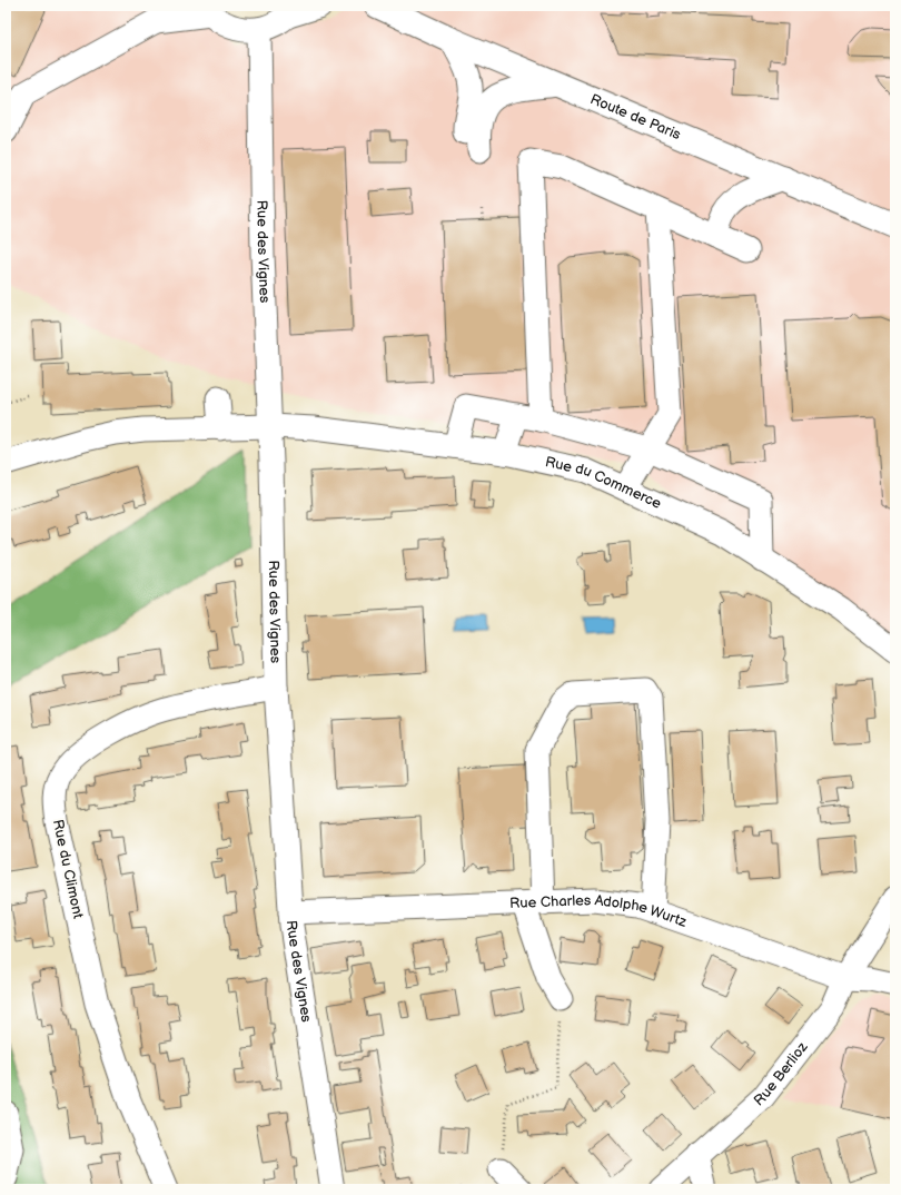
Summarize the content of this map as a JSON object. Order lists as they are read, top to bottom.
{
  "streets": {
    "main road": ["Route de Paris"],
    "street": [
      "Rue des Vignes",
      "Rue du Commerce",
      "Rue du Climont",
      "Rue Charles Adolphe Wurtz",
      "Rue Berlioz"
    ]
  },
  "crossings": [
    ["Rue des Vignes", "Rue du Commerce"],
    ["Rue des Vignes", "Rue du Climont"],
    ["Rue des Vignes", "Rue Charles Adolphe Wurtz"],
    ["Rue Charles Adolphe Wurtz", "Rue Berlioz"]
  ]
}
